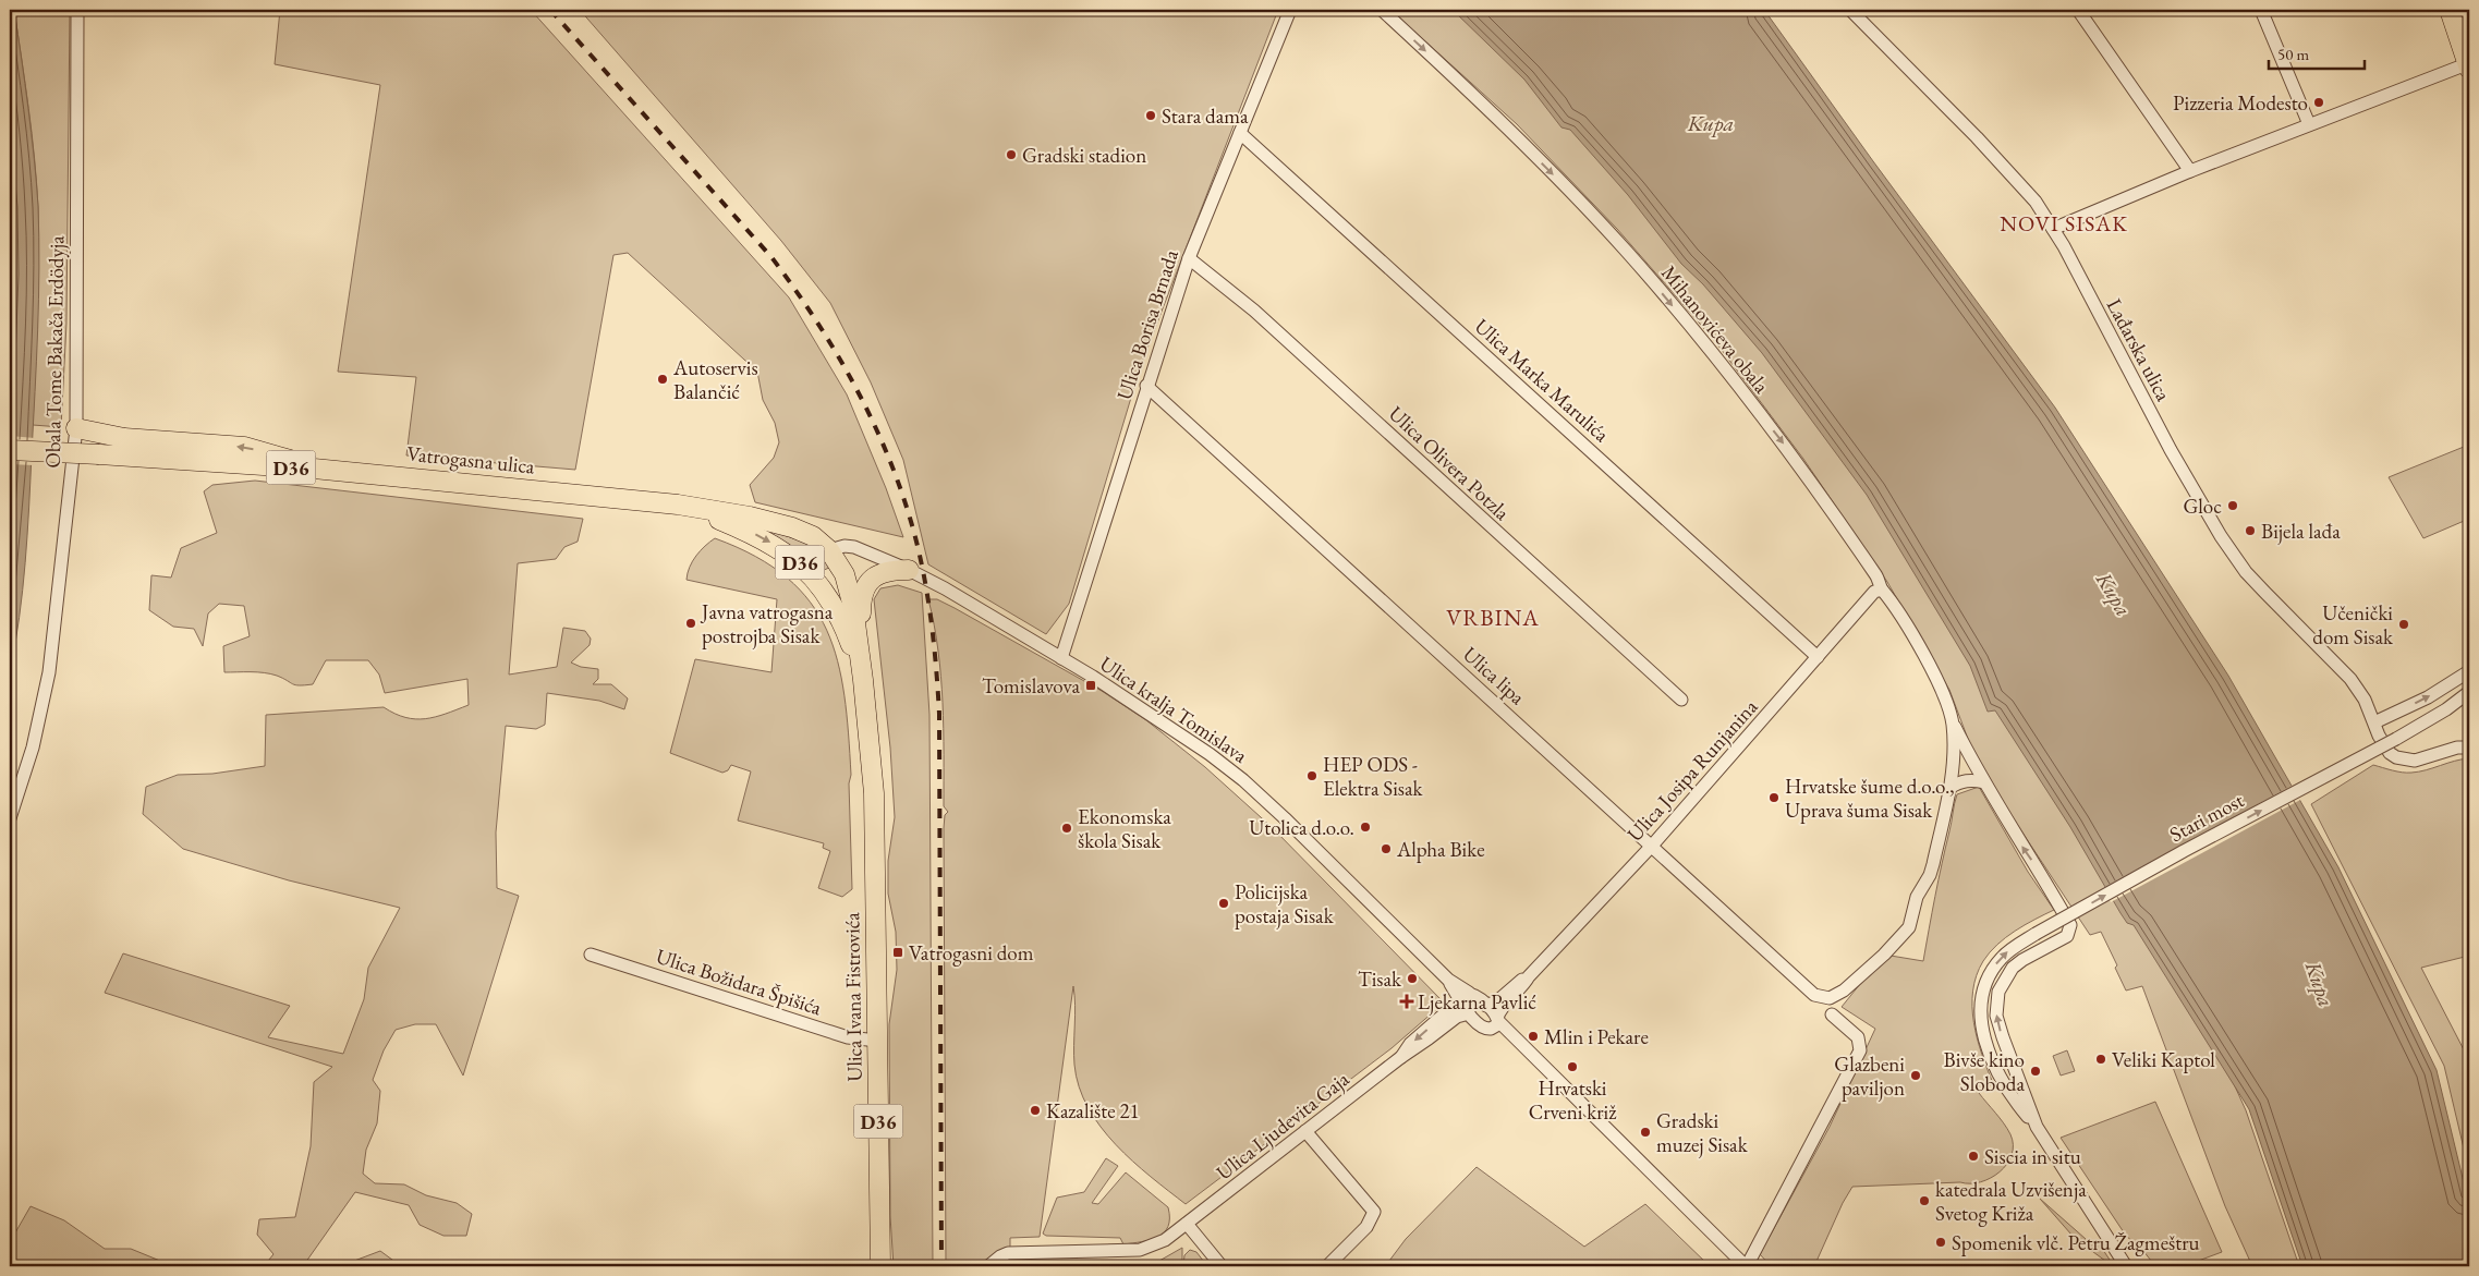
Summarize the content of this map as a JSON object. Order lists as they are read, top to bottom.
{
  "streets": {
    "main road": ["Vatrogasna ulica", "D36", "Ulica Ivana Fistrovića"],
    "street": [
      "Ulica Borisa Brnada",
      "Mihanovićeva obala",
      "Lađarska ulica",
      "Obala Tome Bakača Erdödyja",
      "Ulica Marka Marulića",
      "Ulica Olivera Potzla",
      "Ulica lipa",
      "Ulica kralja Tomislava",
      "Ulica Josipa Runjanina",
      "Stari most",
      "Ulica Božidara Špišića",
      "Ulica Ljudevita Gaja"
    ]
  },
  "crossings": [
    ["Ulica Borisa Brnada", "Ulica Marka Marulića"],
    ["Ulica Borisa Brnada", "Ulica Olivera Potzla"],
    ["Ulica Borisa Brnada", "Ulica lipa"],
    ["Ulica Borisa Brnada", "Ulica kralja Tomislava"],
    ["Mihanovićeva obala", "Ulica lipa"],
    ["Mihanovićeva obala", "Ulica Josipa Runjanina"],
    ["Mihanovićeva obala", "Stari most"],
    ["Ulica Marka Marulića", "Ulica Josipa Runjanina"],
    ["Vatrogasna ulica", "D36"],
    ["Vatrogasna ulica", "Ulica kralja Tomislava"],
    ["D36", "Ulica kralja Tomislava"],
    ["D36", "Ulica Ivana Fistrovića"],
    ["Ulica lipa", "Ulica Josipa Runjanina"],
    ["Ulica kralja Tomislava", "Ulica Josipa Runjanina"],
    ["Ulica kralja Tomislava", "Ulica Ljudevita Gaja"],
    ["Ulica Božidara Špišića", "Ulica Ivana Fistrovića"]
  ],
  "one_way": ["Stari most"],
  "districts": ["NOVI SISAK", "VRBINA"],
  "water": ["Kupa"],
  "places": {
    "other": [
      "Pizzeria Modesto",
      "Stara dama",
      "Gradski stadion",
      "Autoservis Balančić",
      "Gloc",
      "Bijela lađa",
      "Javna vatrogasna postrojba Sisak",
      "Učenički dom Sisak",
      "HEP ODS - Elektra Sisak",
      "Hrvatske šume d.o.o., Uprava šuma Sisak",
      "Utolica d.o.o.",
      "Ekonomska škola Sisak",
      "Alpha Bike",
      "Policijska postaja Sisak",
      "Tisak",
      "Mlin i Pekare",
      "Veliki Kaptol",
      "Hrvatski Crveni križ",
      "Bivše kino Sloboda",
      "Glazbeni paviljon",
      "Kazalište 21",
      "Gradski muzej Sisak",
      "Siscia in situ",
      "katedrala Uzvišenja Svetog Križa",
      "Spomenik vlč. Petru Žagmeštru"
    ],
    "transit": ["Tomislavova", "Vatrogasni dom"],
    "health": ["Ljekarna Pavlić"]
  },
  "scale_bar": "50 m"
}
